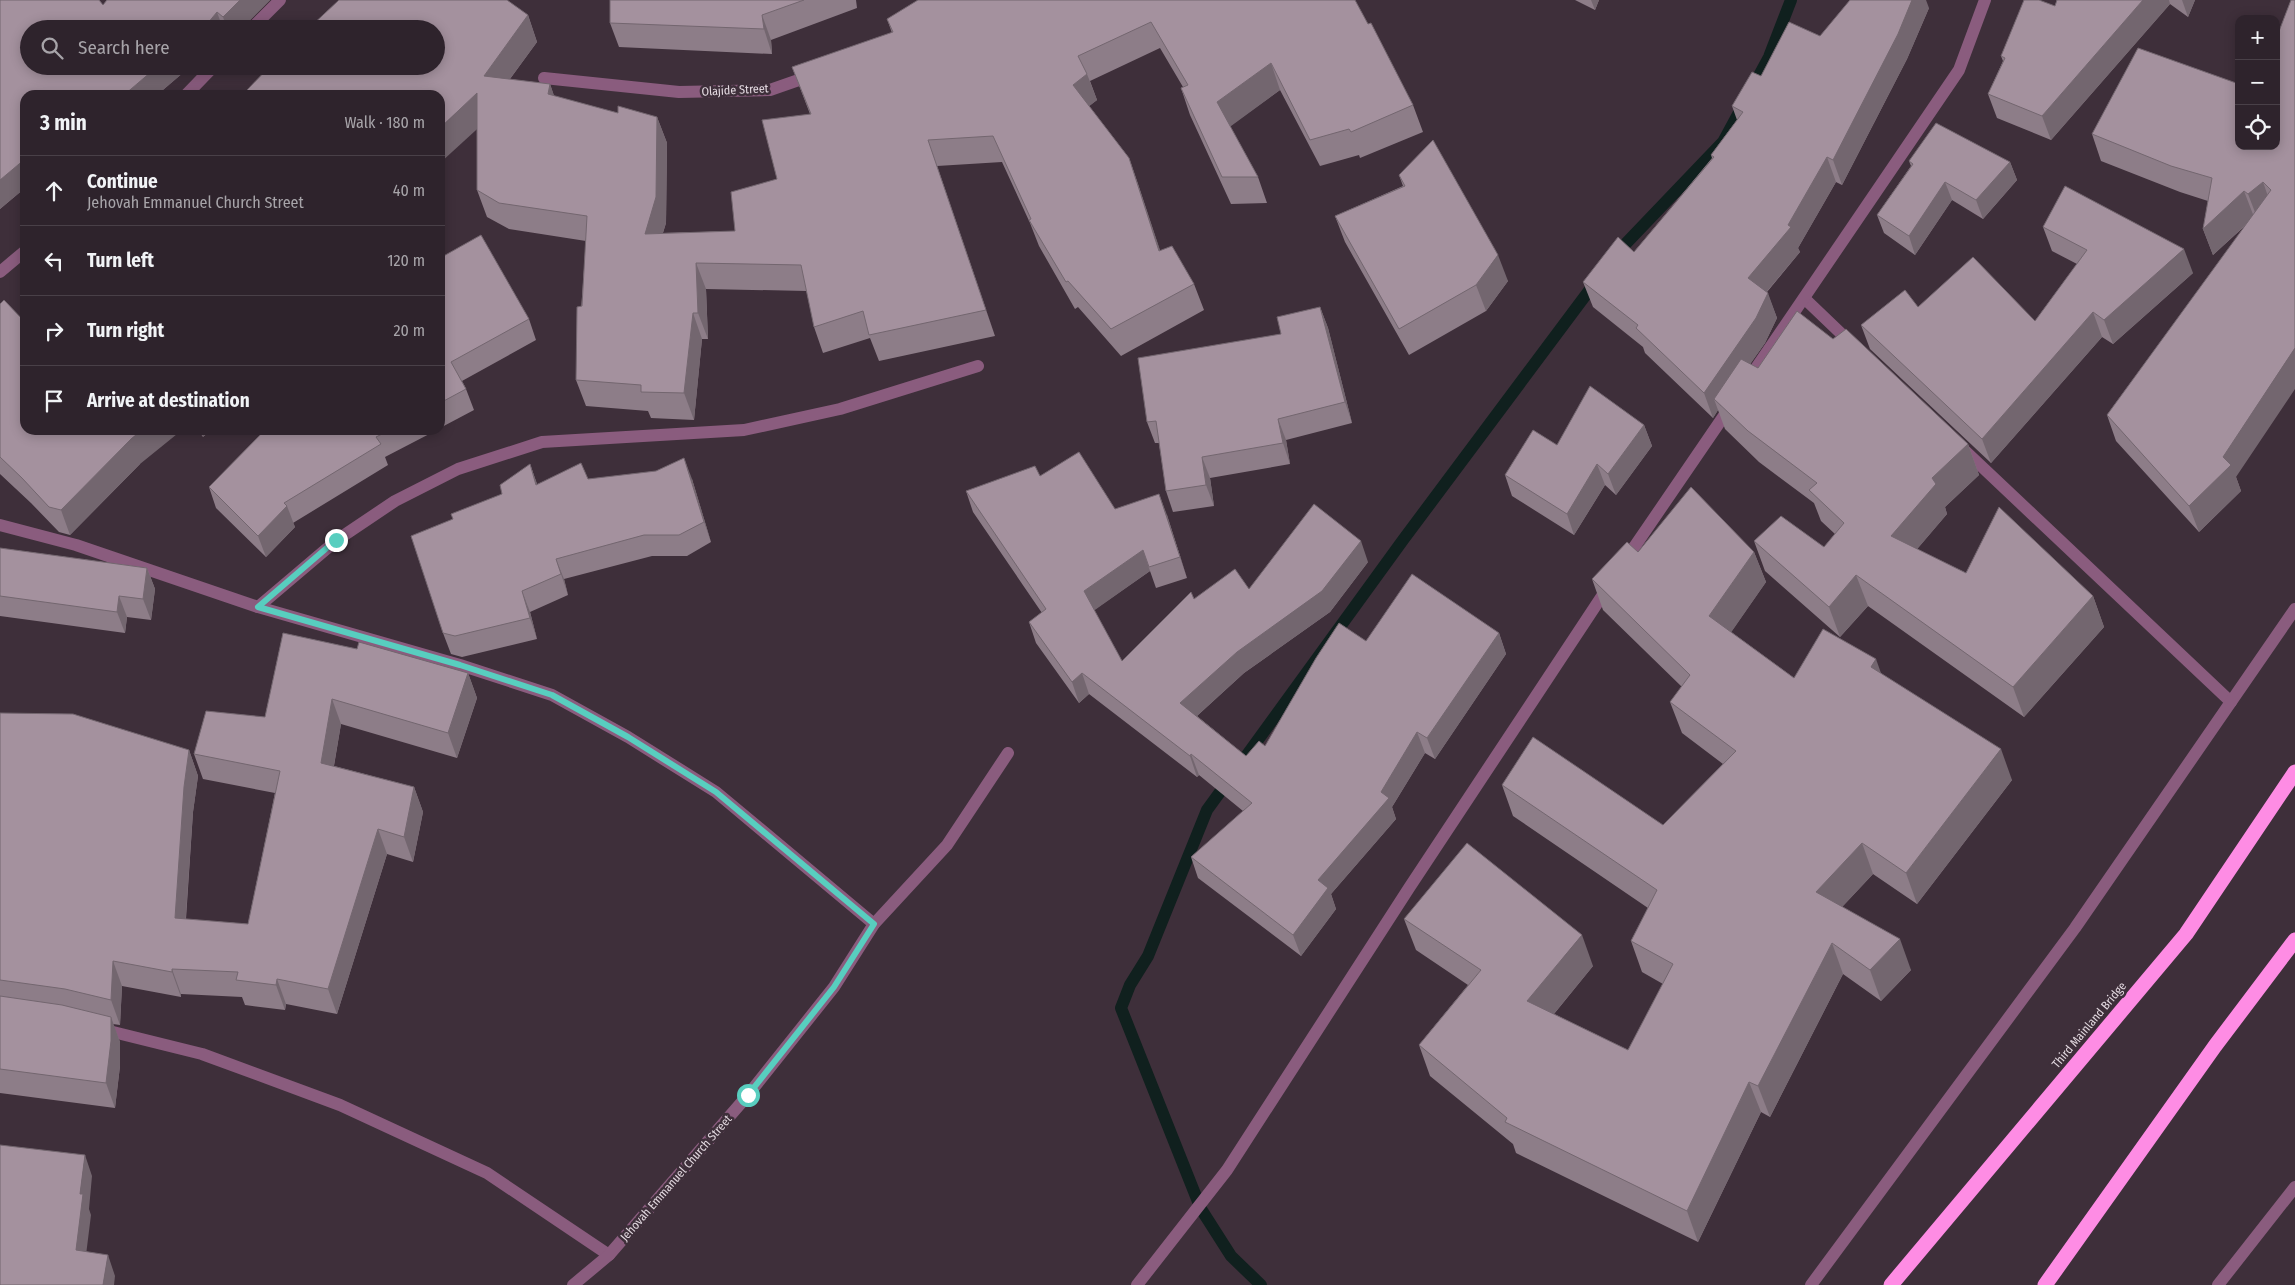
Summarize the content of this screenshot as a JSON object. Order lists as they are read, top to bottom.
{
  "streets": {
    "highway": ["Third Mainland Bridge"],
    "street": ["Olajide Street", "Jehovah Emmanuel Church Street"]
  },
  "page": {
    "map_buttons": ["+", "−"],
    "search": "Search here",
    "heading": ["3 min", "Walk · 180 m"],
    "list": [
      ["Continue", "Jehovah Emmanuel Church Street", "40 m"],
      ["Turn left", "120 m"],
      ["Turn right", "20 m"],
      "Arrive at destination"
    ]
  }
}
